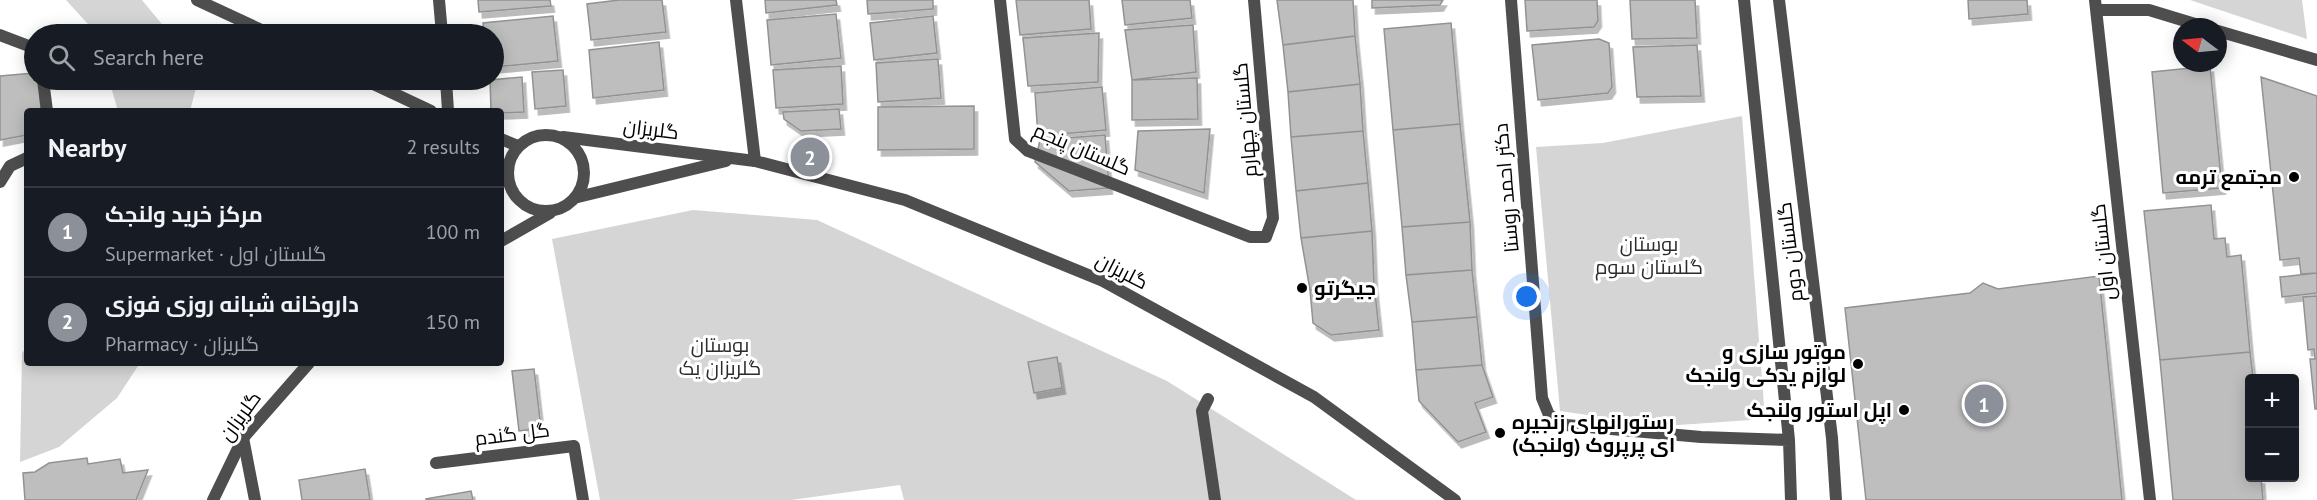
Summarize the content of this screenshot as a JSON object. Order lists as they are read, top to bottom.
{
  "streets": {
    "street": [
      "گلستان چهارم",
      "گلریزان",
      "گلستان پنجم",
      "دکتر احمد روستا",
      "گلستان دوم",
      "گلستان اول",
      "گل گندم"
    ]
  },
  "crossings": [
    ["گلستان چهارم", "گلستان پنجم"],
    ["دکتر احمد روستا", "گلستان دوم"]
  ],
  "parks": ["بوستان گلستان سوم", "بوستان گلریزان یک"],
  "places": [
    "مجتمع ترمه",
    "جیگرتو",
    "موتور سازی و لوازم یدکی ولنجک",
    "اپل استور ولنجک",
    "رستورانهای زنجیره ای پرپروک (ولنجک)"
  ],
  "north": "left",
  "page": {
    "search": "Search here",
    "heading": ["Nearby", "2 results"],
    "pins": ["2", "1"],
    "list": [
      {
        "mark": "1",
        "name": "مرکز خرید ولنجک",
        "note": "Supermarket · گلستان اول",
        "value": "100 m"
      },
      {
        "mark": "2",
        "name": "داروخانه شبانه روزی فوزی",
        "note": "Pharmacy · گلریزان",
        "value": "150 m"
      }
    ],
    "map_buttons": ["+", "−"]
  }
}
